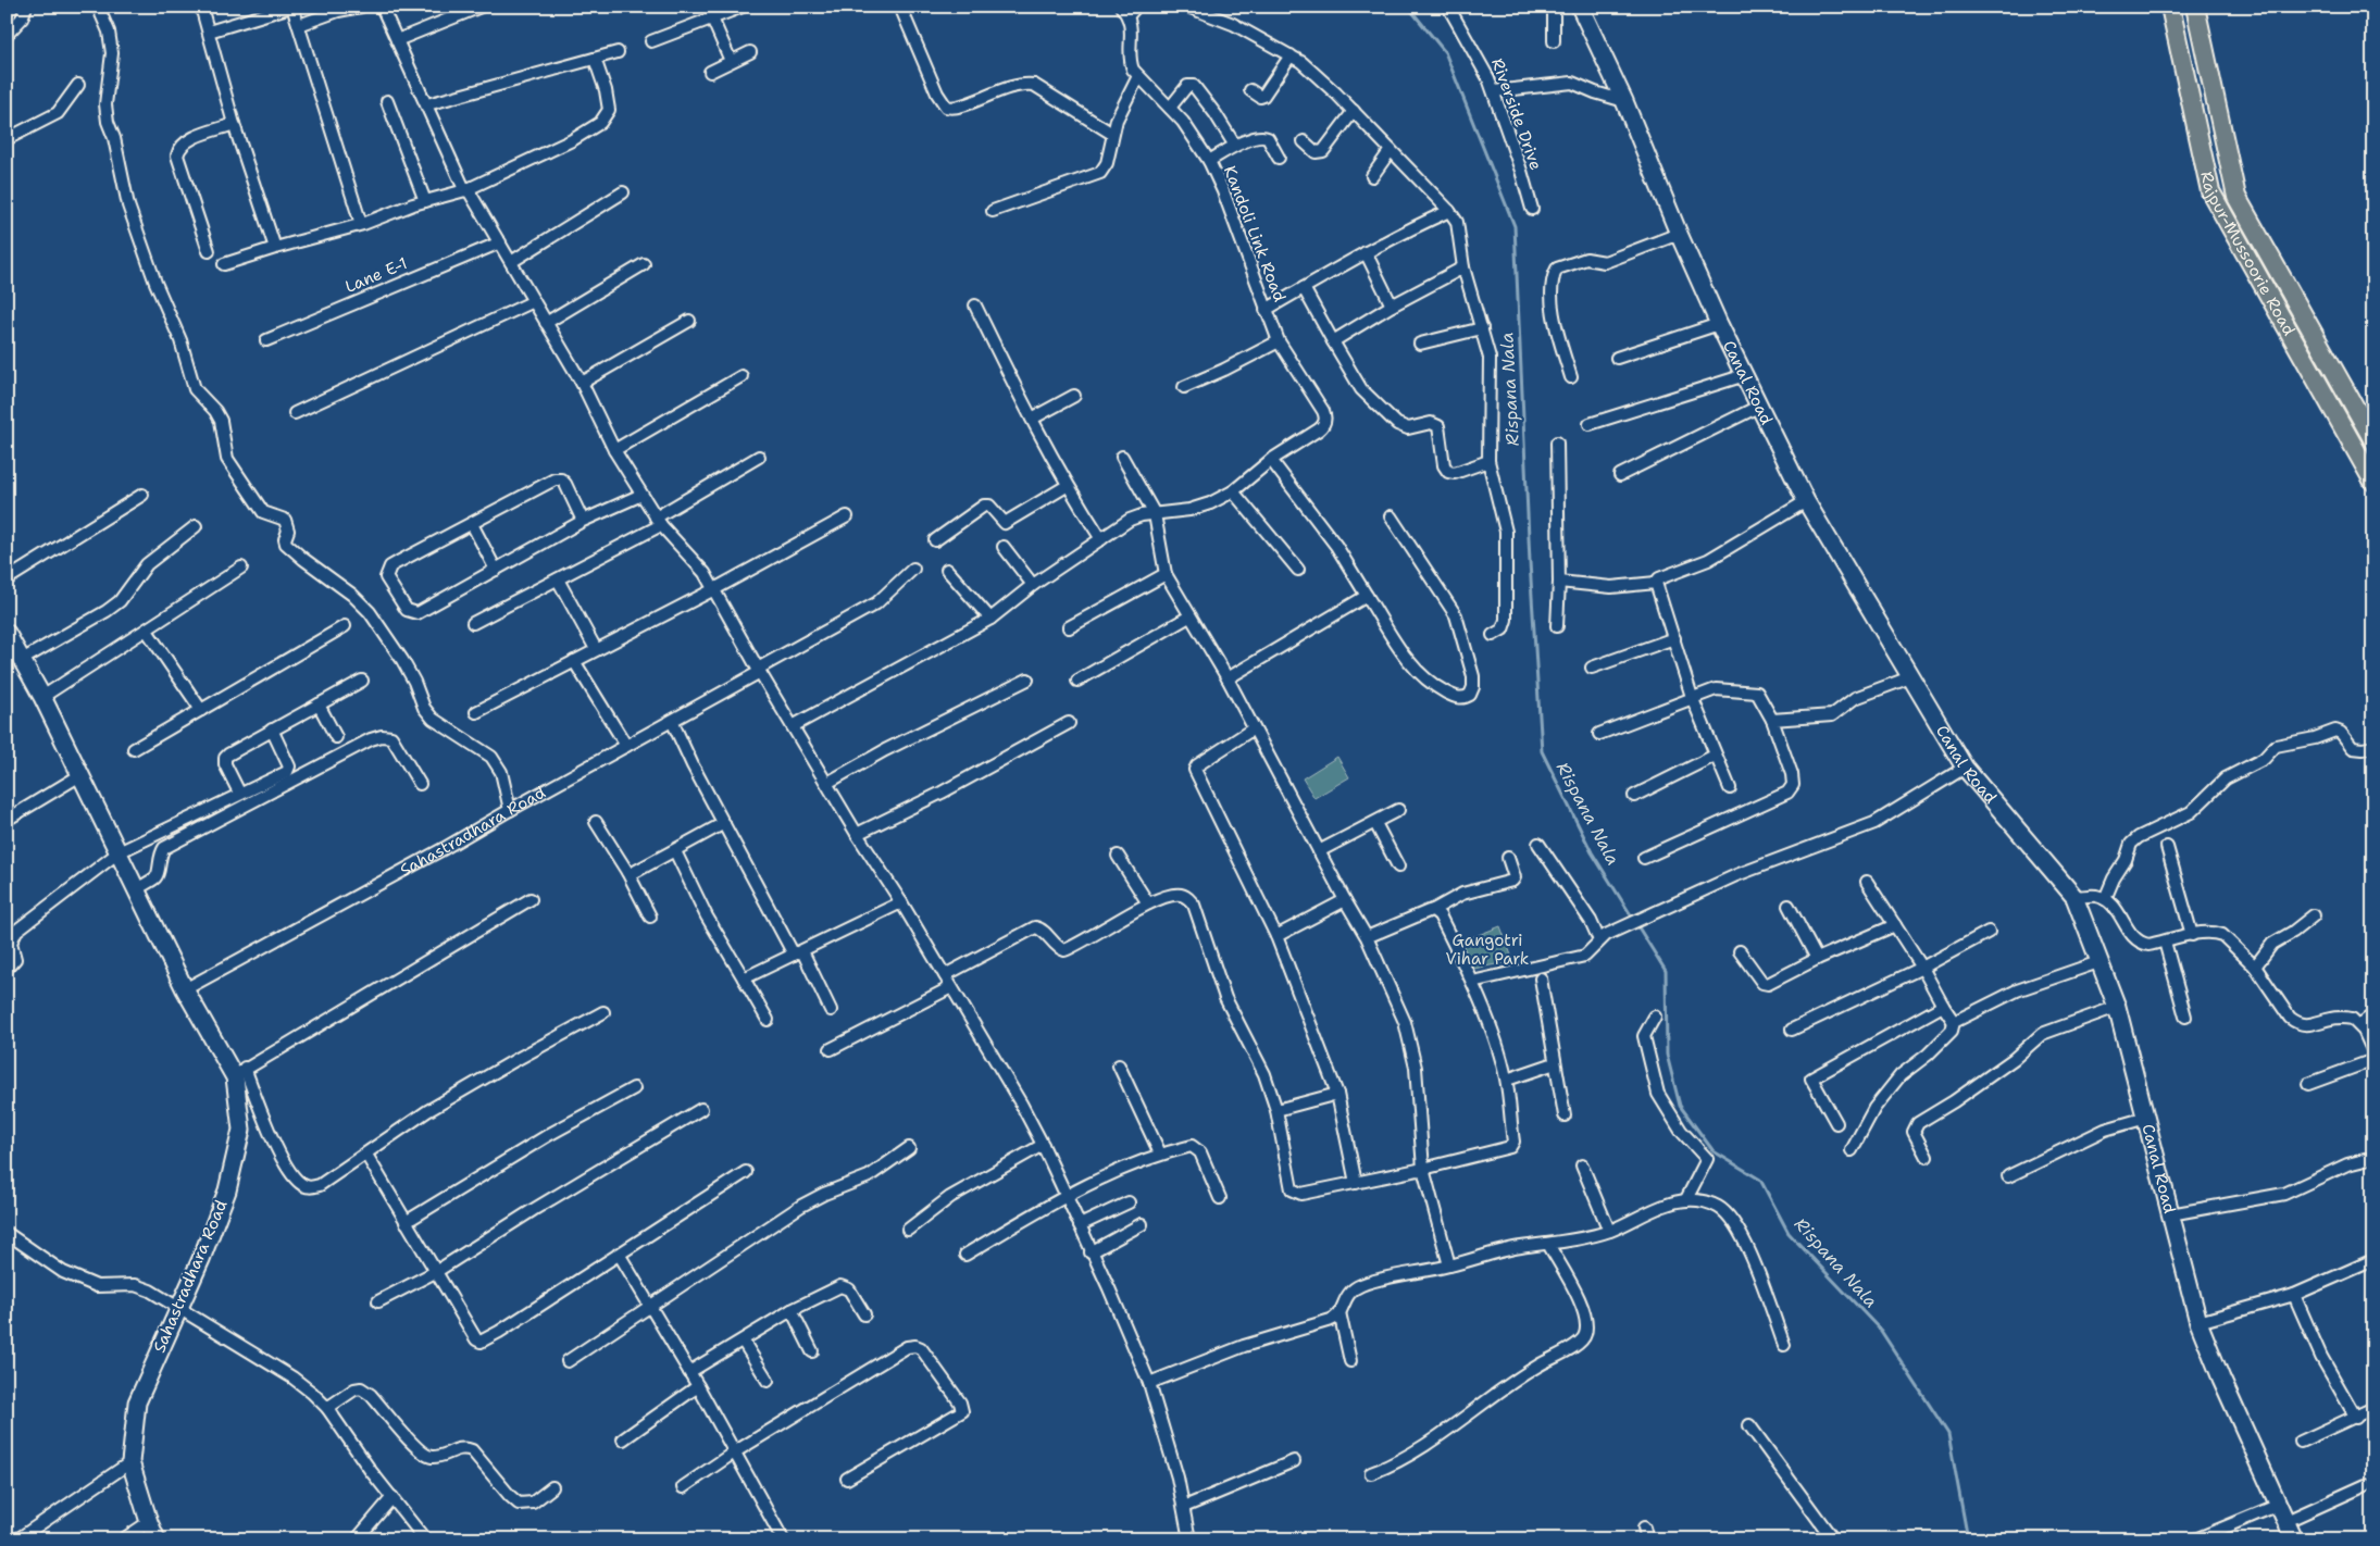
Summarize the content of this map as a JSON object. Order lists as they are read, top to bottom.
{
  "streets": {
    "main road": ["Rajpur-Mussoorie Road"],
    "street": [
      "Riverside Drive",
      "Kandoli Link Road",
      "Lane E-1",
      "Canal Road",
      "Sahastradhara Road"
    ]
  },
  "water": ["Rispana Nala"],
  "parks": ["Gangotri Vihar Park"]
}
